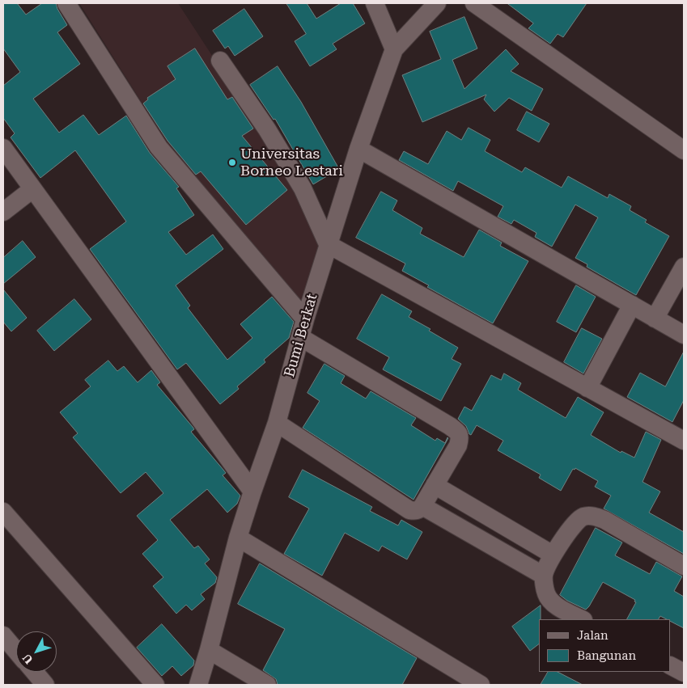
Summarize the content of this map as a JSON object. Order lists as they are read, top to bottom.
{
  "streets": {
    "street": ["Bumi Berkat"]
  },
  "places": ["Universitas Borneo Lestari"],
  "legend": ["Jalan", "Bangunan"],
  "north": "bottom left"
}
